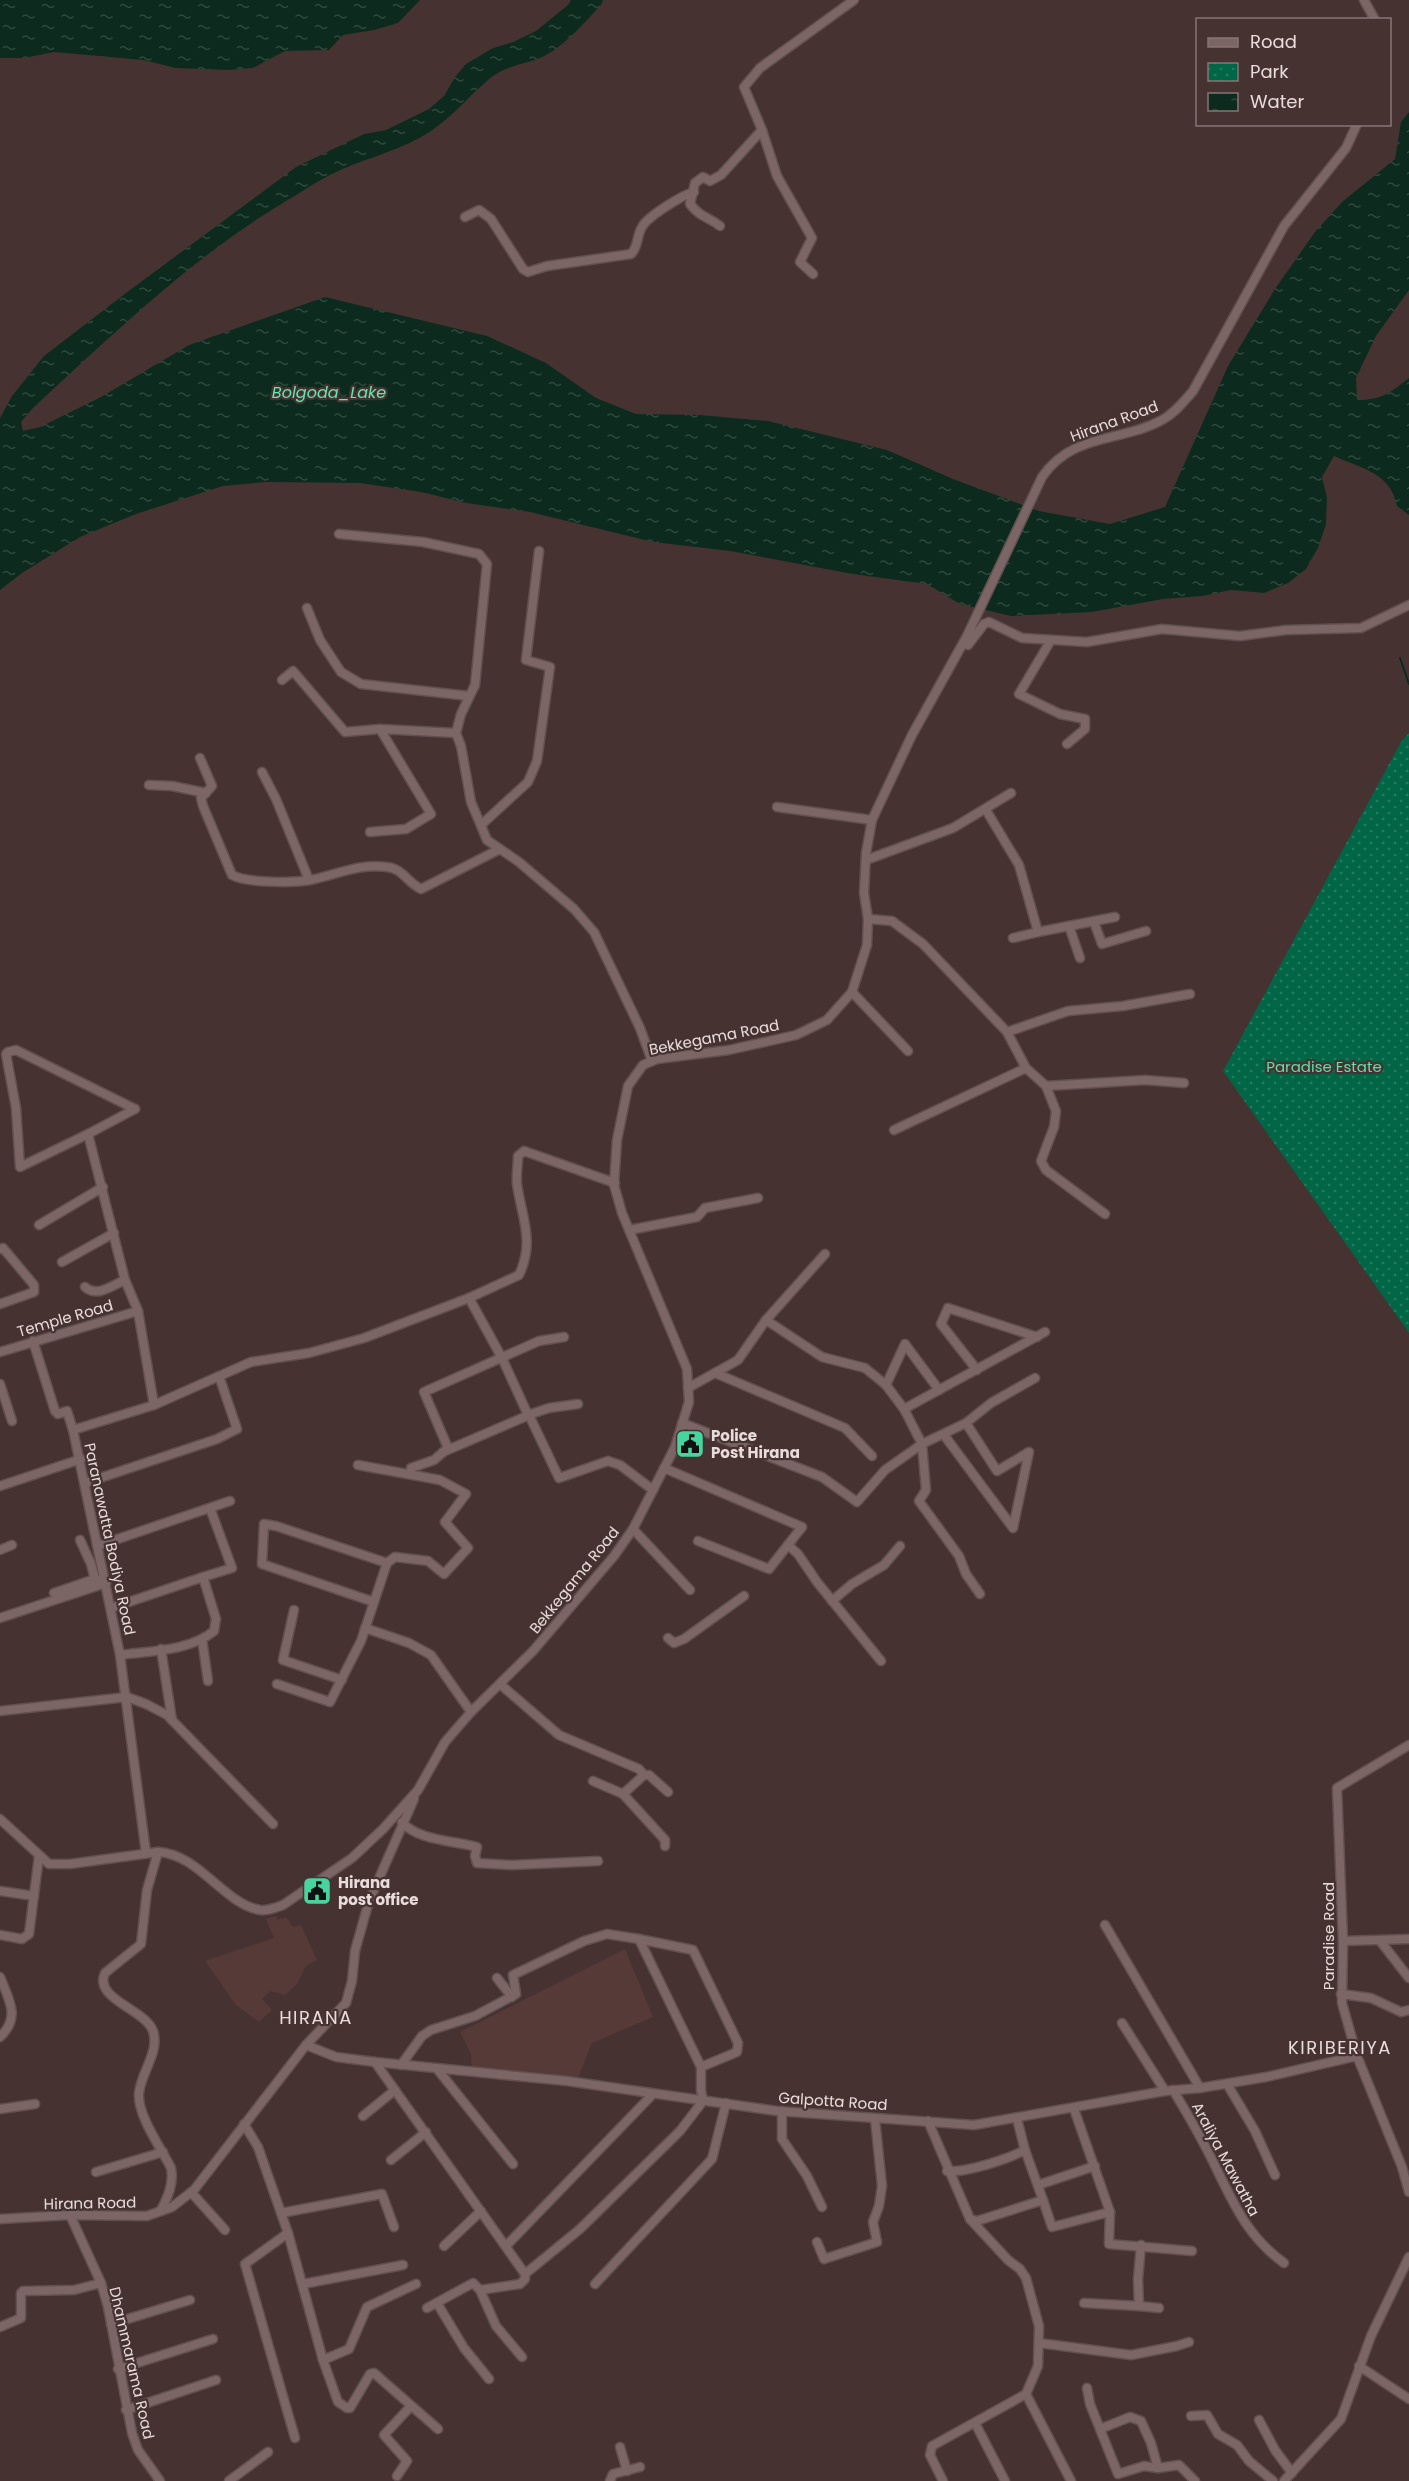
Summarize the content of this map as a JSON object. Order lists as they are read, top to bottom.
{
  "streets": {
    "street": [
      "Hirana Road",
      "Bekkegama Road",
      "Temple Road",
      "Paranawatta Bodiya Road",
      "Paradise Road",
      "Galpotta Road",
      "Araliya Mawatha",
      "Dhammarama Road"
    ]
  },
  "crossings": [
    ["Hirana Road", "Bekkegama Road"],
    ["Hirana Road", "Dhammarama Road"],
    ["Bekkegama Road", "Paranawatta Bodiya Road"],
    ["Paradise Road", "Galpotta Road"],
    ["Galpotta Road", "Araliya Mawatha"]
  ],
  "districts": ["HIRANA", "KIRIBERIYA"],
  "water": ["Bolgoda_Lake"],
  "parks": ["Paradise Estate"],
  "places": {
    "public building": ["Police Post Hirana", "Hirana post office"]
  },
  "legend": ["Road", "Park", "Water"]
}
